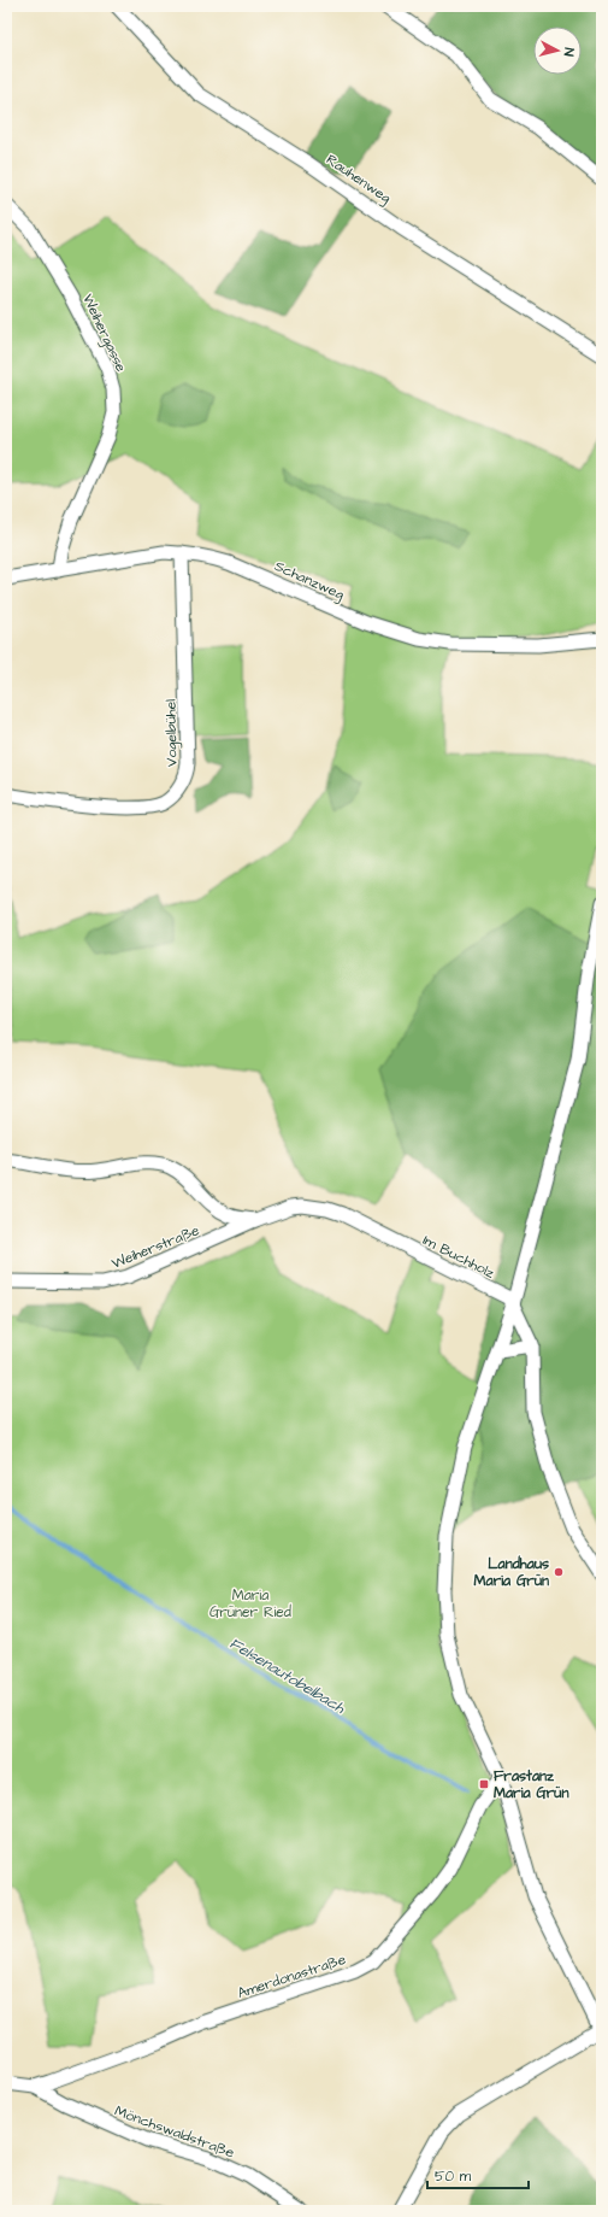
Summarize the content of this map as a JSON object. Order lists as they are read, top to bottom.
{
  "streets": {
    "street": [
      "Rauhenweg",
      "Weihergasse",
      "Schanzweg",
      "Vogelbühel",
      "Weiherstraße",
      "Im Buchholz",
      "Amerdonastraße",
      "Mönchswaldstraße"
    ]
  },
  "crossings": [
    ["Weihergasse", "Schanzweg"],
    ["Schanzweg", "Vogelbühel"],
    ["Weiherstraße", "Im Buchholz"],
    ["Amerdonastraße", "Mönchswaldstraße"]
  ],
  "water": ["Felsenautobelbach"],
  "parks": ["Maria Grüner Ried"],
  "places": {
    "other": ["Landhaus Maria Grün"],
    "transit": ["Frastanz Maria Grün"]
  },
  "scale_bar": "50 m",
  "north": "right"
}
